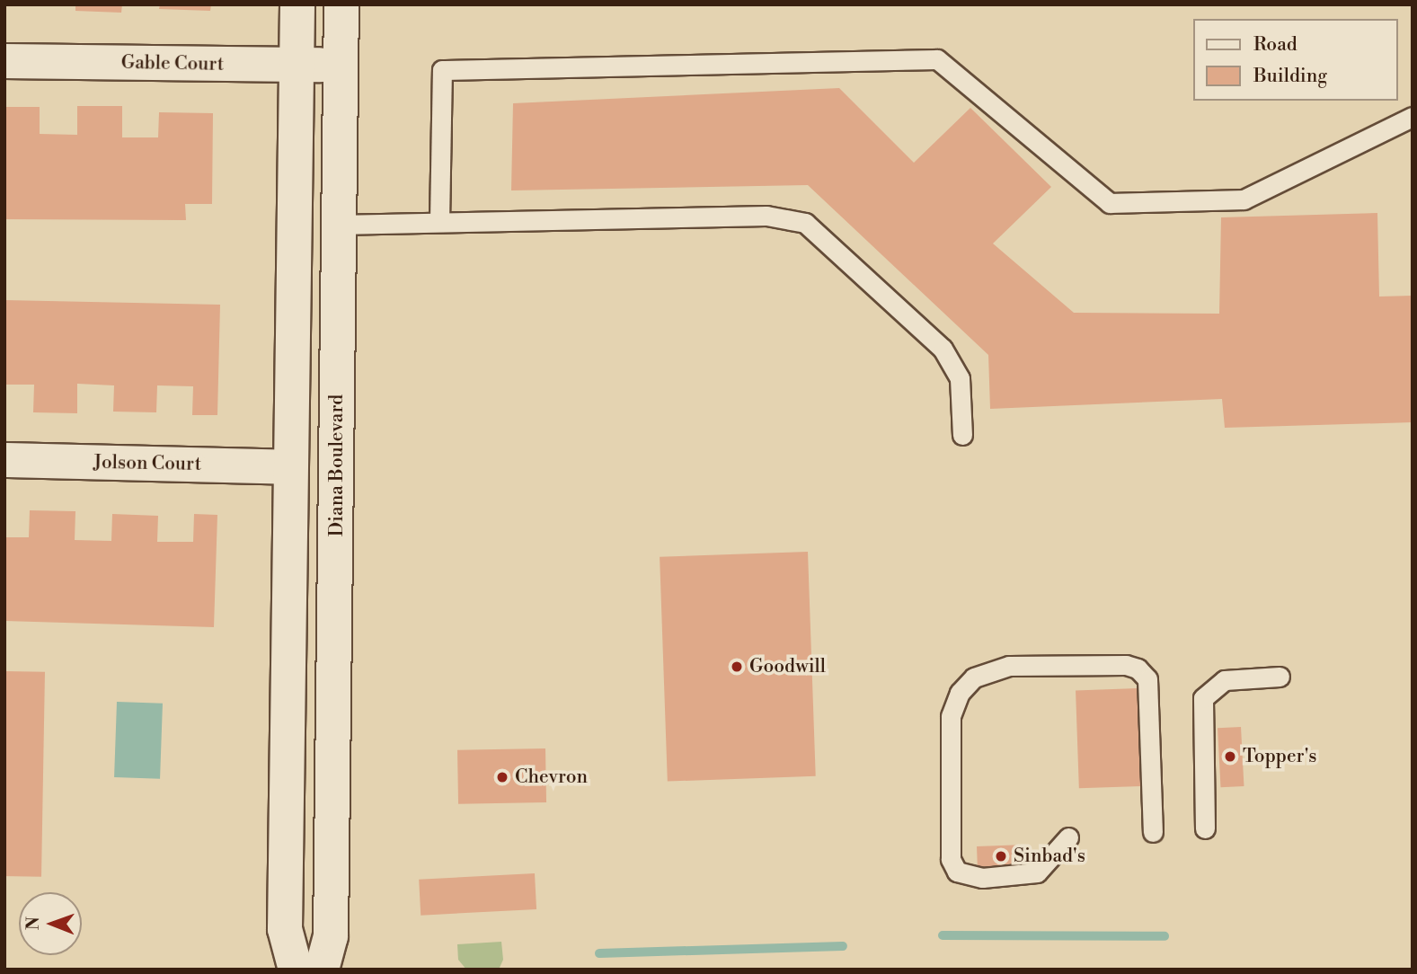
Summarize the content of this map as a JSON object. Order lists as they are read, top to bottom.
{
  "streets": {
    "street": ["Gable Court", "Jolson Court", "Diana Boulevard"]
  },
  "crossings": [
    ["Gable Court", "Diana Boulevard"]
  ],
  "places": [
    "Goodwill",
    "Topper's",
    "Chevron",
    "Sinbad's"
  ],
  "legend": ["Road", "Building"],
  "north": "left"
}
